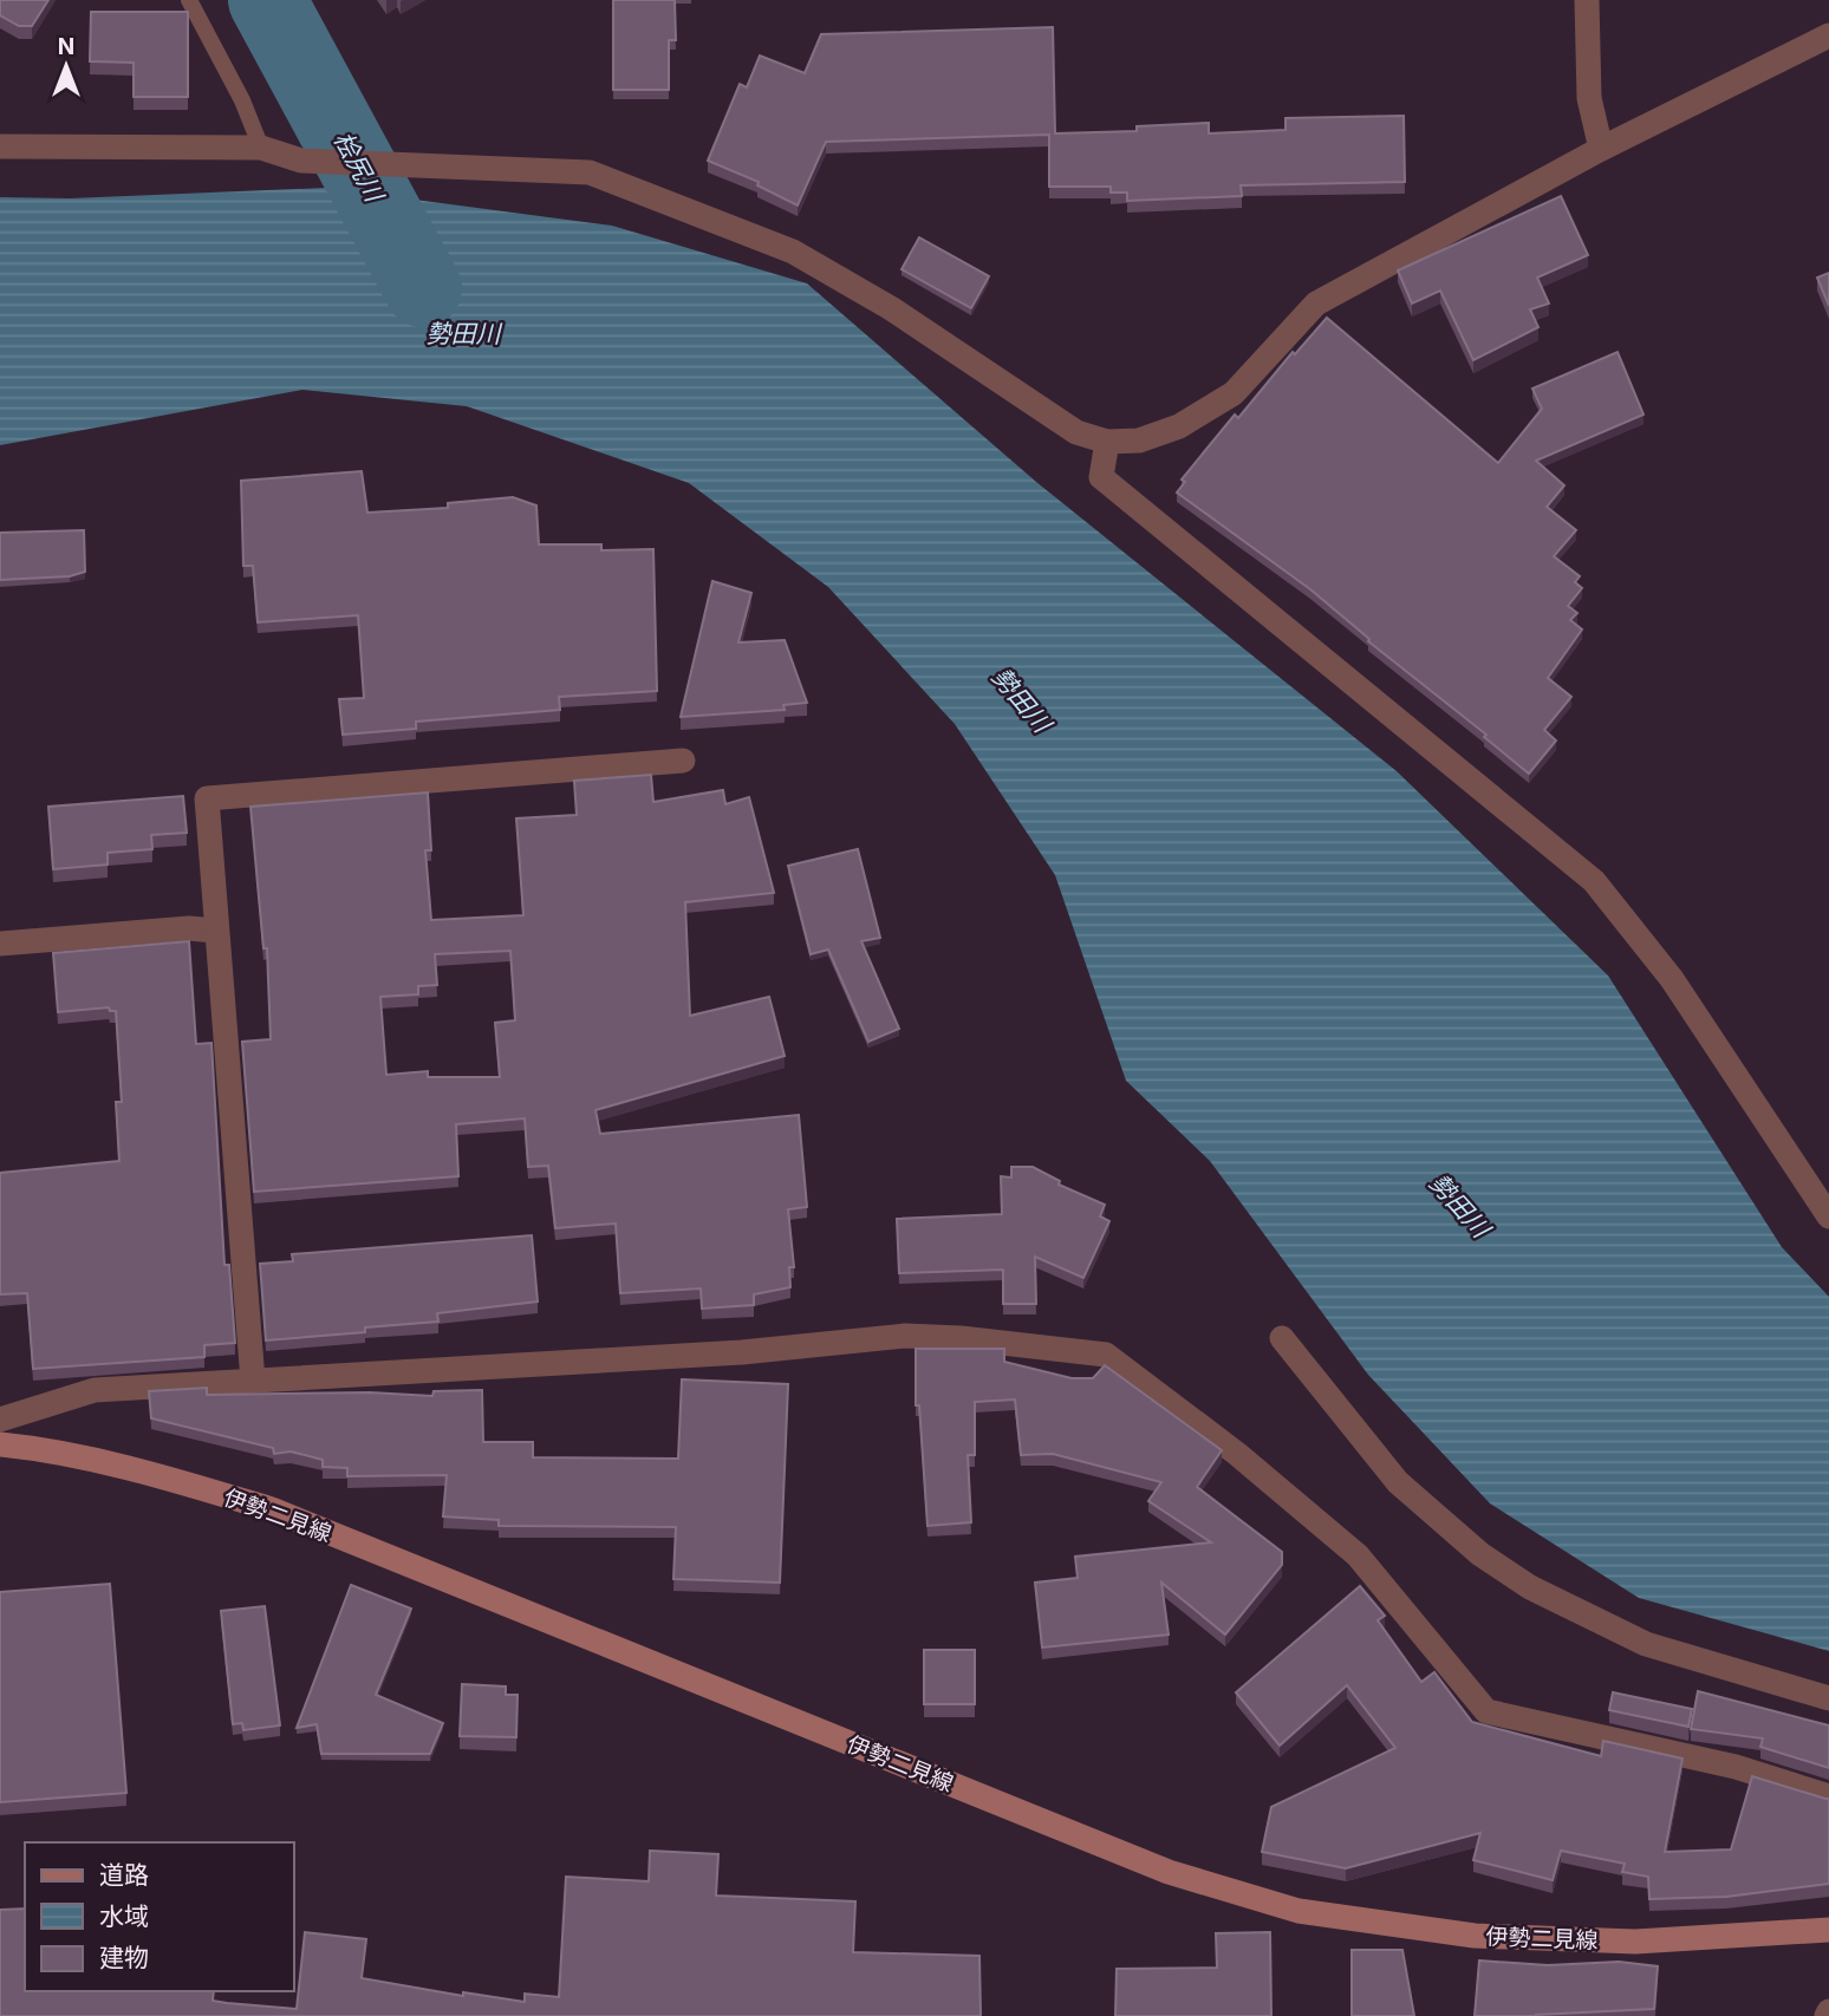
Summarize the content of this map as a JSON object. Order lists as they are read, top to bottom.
{
  "streets": {
    "main road": ["伊勢二見線"]
  },
  "water": ["桧尻川", "勢田川"],
  "legend": ["道路", "水域", "建物"],
  "north": "top"
}
